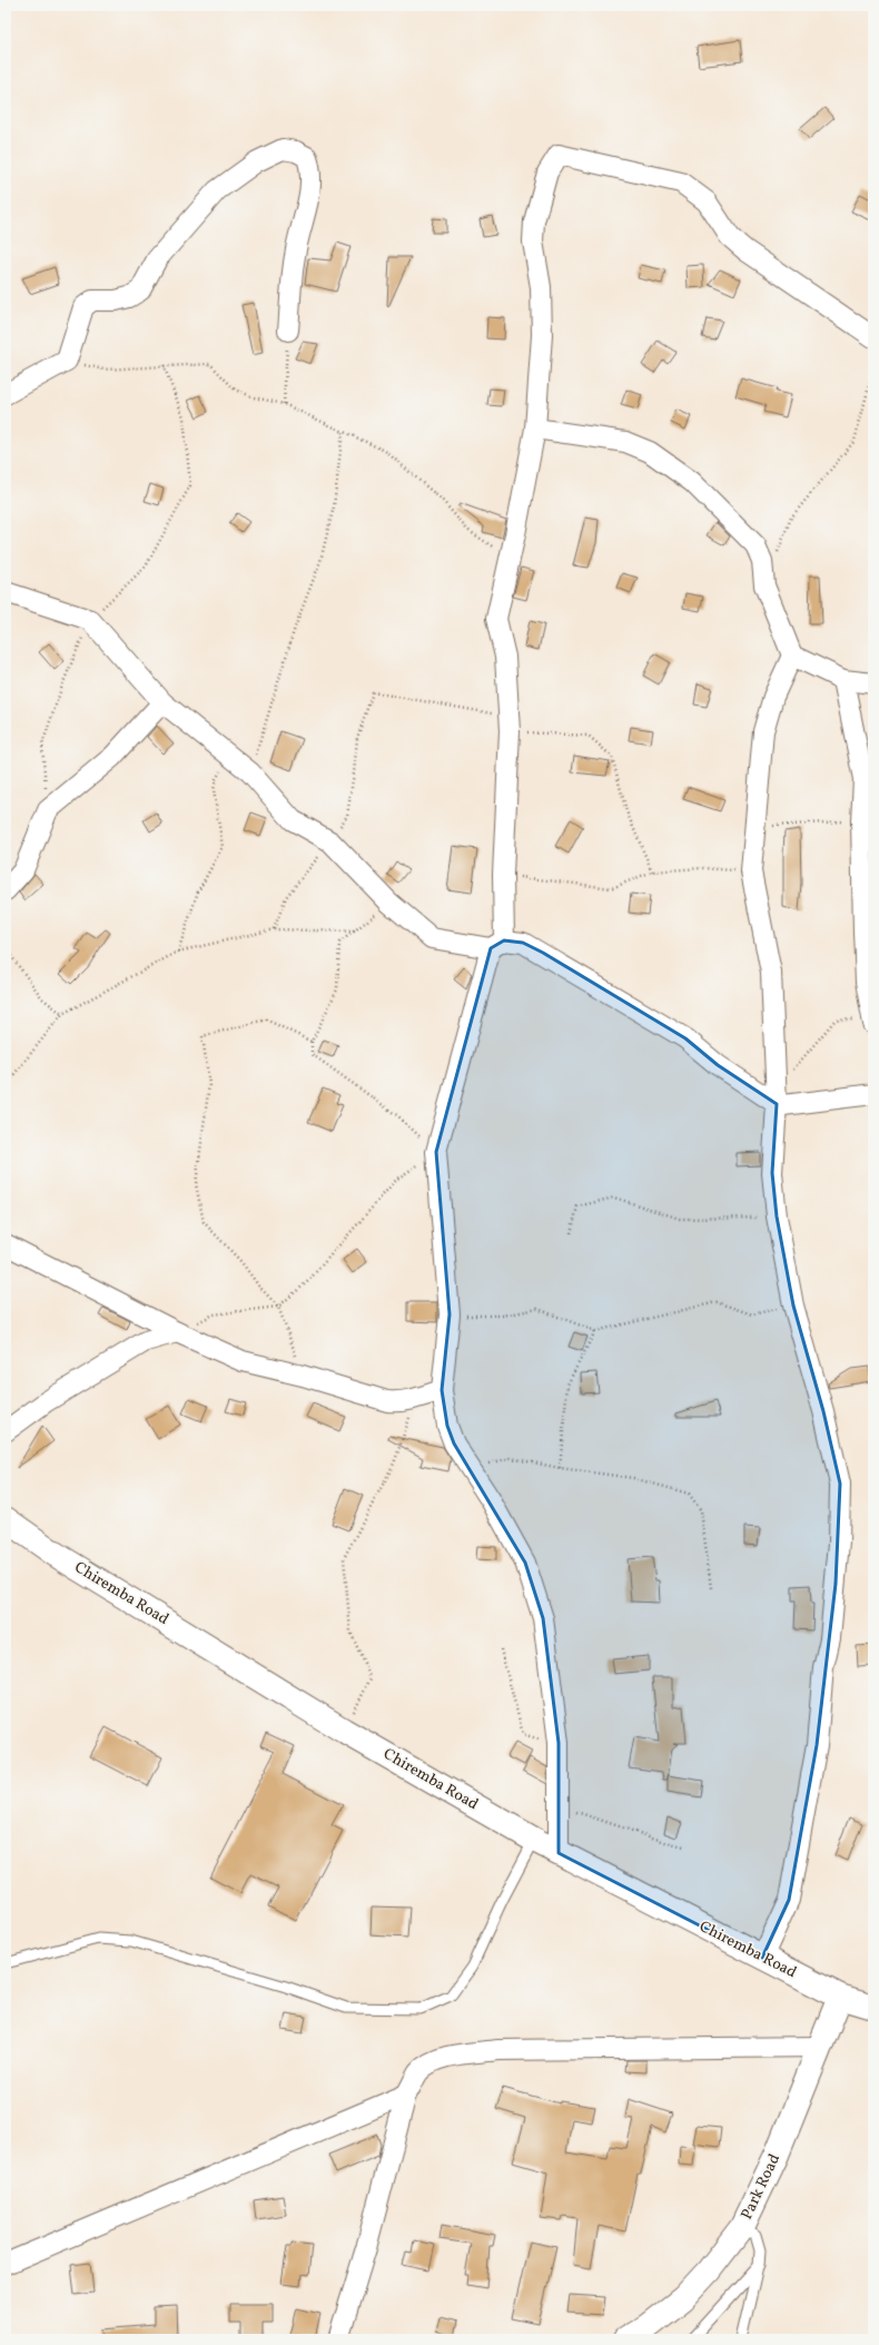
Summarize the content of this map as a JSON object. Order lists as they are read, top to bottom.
{
  "streets": {
    "main road": ["Chiremba Road", "Park Road"]
  },
  "crossings": [
    ["Chiremba Road", "Park Road"]
  ]
}
